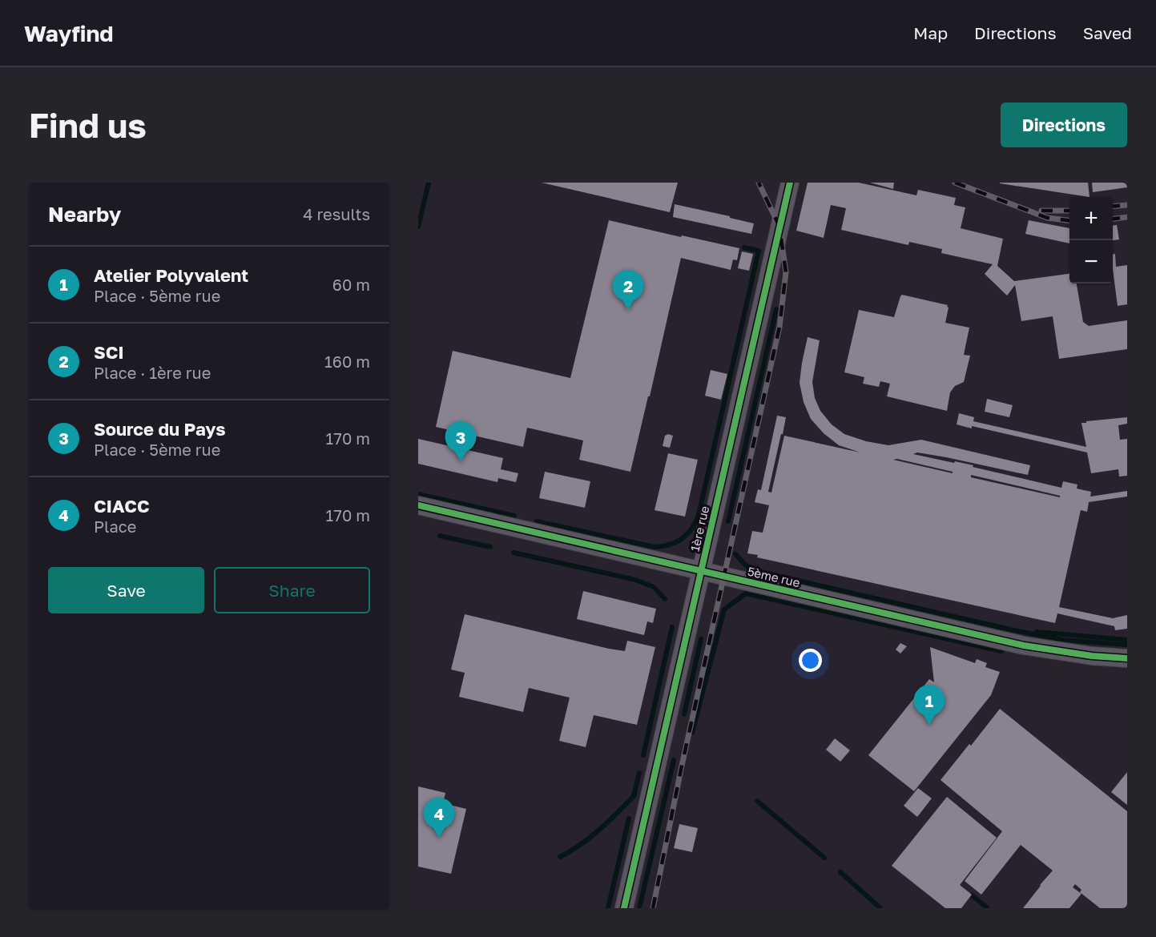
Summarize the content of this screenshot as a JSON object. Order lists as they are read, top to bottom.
{
  "streets": {
    "street": ["1ère rue", "5ème rue"]
  },
  "crossings": [
    ["1ère rue", "5ème rue"]
  ],
  "page": {
    "header": "Wayfind",
    "nav": ["Map", "Directions", "Saved"],
    "buttons": [
      "Directions",
      ["Save", "Share"]
    ],
    "title": "Find us",
    "heading": ["Nearby", "4 results"],
    "map_buttons": ["+", "−"],
    "list": [
      {
        "mark": "1",
        "name": "Atelier Polyvalent",
        "note": "Place · 5ème rue",
        "value": "60 m"
      },
      {
        "mark": "2",
        "name": "SCI",
        "note": "Place · 1ère rue",
        "value": "160 m"
      },
      {
        "mark": "3",
        "name": "Source du Pays",
        "note": "Place · 5ème rue",
        "value": "170 m"
      },
      {
        "mark": "4",
        "name": "CIACC",
        "note": "Place",
        "value": "170 m"
      }
    ],
    "pins": [
      "2",
      "3",
      "1",
      "4"
    ]
  }
}
